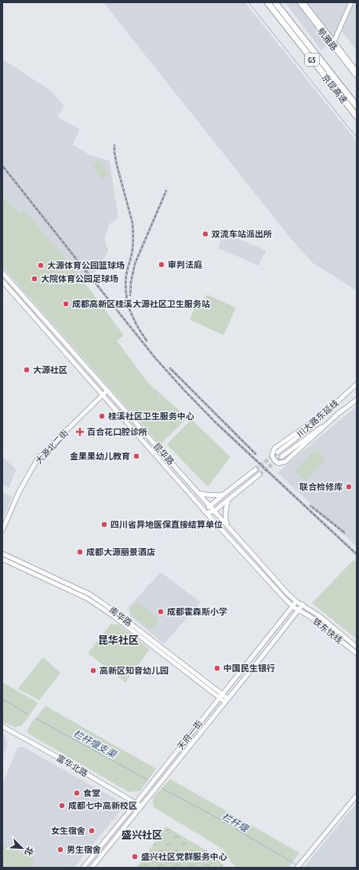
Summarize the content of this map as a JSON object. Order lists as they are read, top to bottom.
{
  "streets": {
    "highway": ["G5", "京昆高速"],
    "main road": [
      "航雅路",
      "川大路东延线",
      "大源北二街",
      "昆华路",
      "南华路",
      "铁东快线",
      "天府一街",
      "富华北路"
    ]
  },
  "crossings": [
    ["大源北二街", "昆华路"],
    ["昆华路", "铁东快线"],
    ["昆华路", "天府一街"],
    ["南华路", "天府一街"],
    ["铁东快线", "天府一街"],
    ["天府一街", "富华北路"]
  ],
  "districts": ["昆华社区", "盛兴社区"],
  "water": ["栏杆堰支渠", "栏杆堰"],
  "places": {
    "other": [
      "双流车站派出所",
      "审判法庭",
      "大源体育公园篮球场",
      "大院体育公园足球场",
      "成都高新区桂溪大源社区卫生服务站",
      "大源社区",
      "桂溪社区卫生服务中心",
      "金果果幼儿教育",
      "联合检修库",
      "四川省异地医保直接结算单位",
      "成都大源丽景酒店",
      "成都霍森斯小学",
      "中国民生银行",
      "高新区知音幼儿园",
      "食堂",
      "成都七中高新校区",
      "女生宿舍",
      "男生宿舍",
      "盛兴社区党群服务中心"
    ],
    "health": ["百合花口腔诊所"]
  },
  "north": "bottom right"
}
